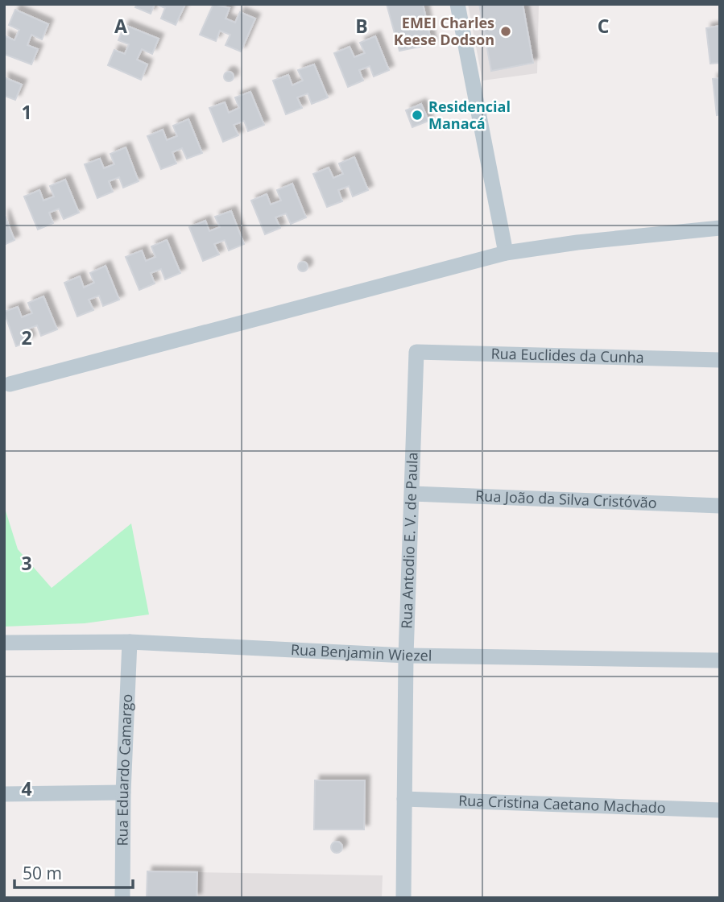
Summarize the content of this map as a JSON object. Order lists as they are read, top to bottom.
{
  "streets": {
    "street": [
      "Rua Euclides da Cunha",
      "Rua João da Silva Cristóvão",
      "Rua Antodio E. V. de Paula",
      "Rua Benjamin Wiezel",
      "Rua Eduardo Camargo",
      "Rua Cristina Caetano Machado"
    ]
  },
  "crossings": [
    ["Rua Euclides da Cunha", "Rua Antodio E. V. de Paula"],
    ["Rua João da Silva Cristóvão", "Rua Antodio E. V. de Paula"],
    ["Rua Antodio E. V. de Paula", "Rua Benjamin Wiezel"],
    ["Rua Antodio E. V. de Paula", "Rua Cristina Caetano Machado"],
    ["Rua Benjamin Wiezel", "Rua Eduardo Camargo"]
  ],
  "places": ["EMEI Charles Keese Dodson", "Residencial Manacá"],
  "scale_bar": "50 m",
  "grid": {
    "columns": ["A", "B", "C"],
    "rows": [
      "1",
      "2",
      "3",
      "4"
    ]
  }
}
